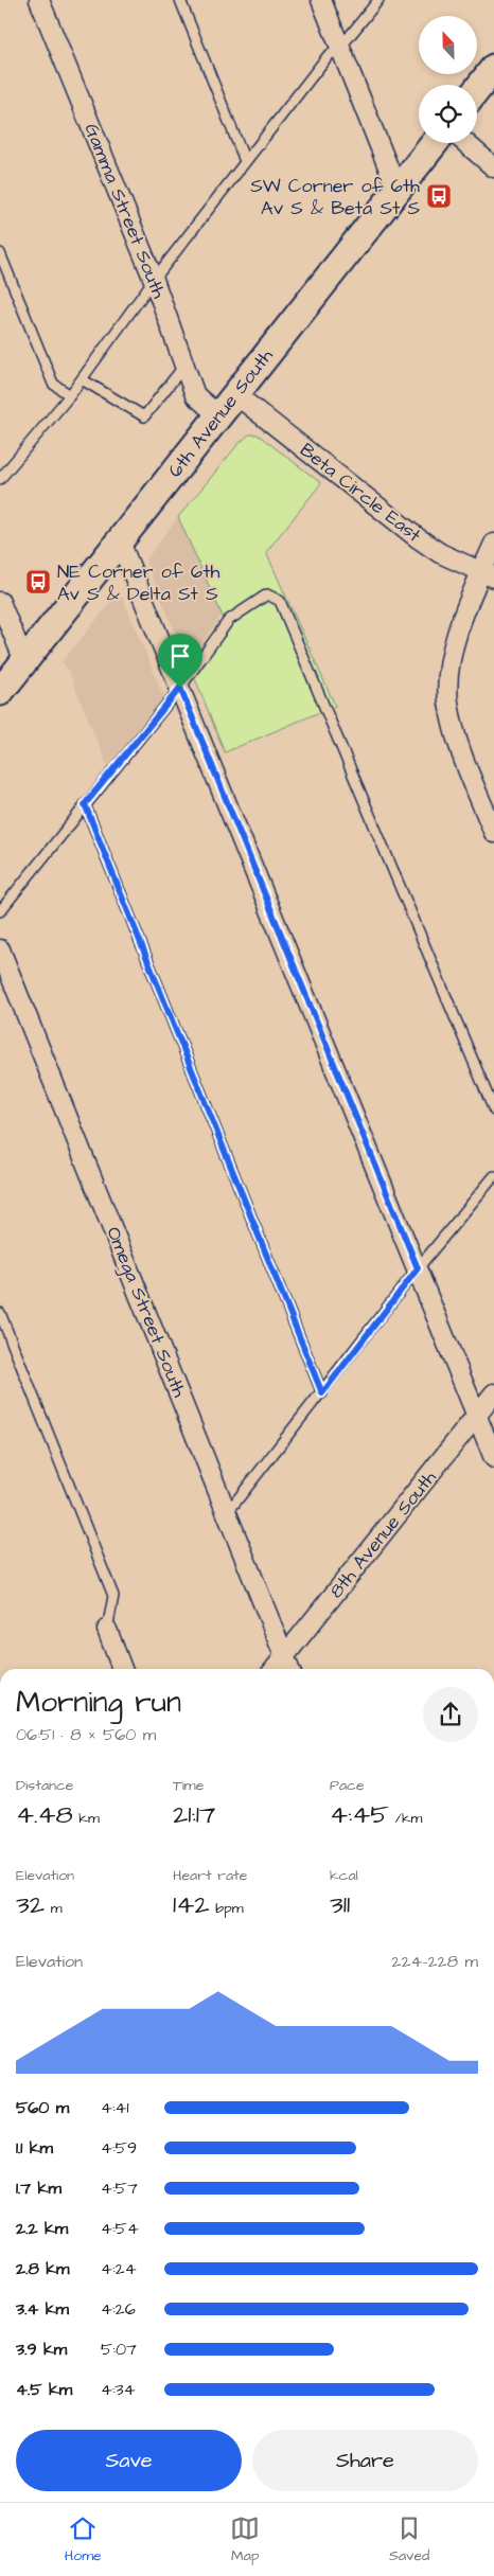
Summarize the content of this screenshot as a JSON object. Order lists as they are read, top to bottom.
{
  "streets": {
    "main road": ["6th Avenue South"],
    "street": [
      "Gamma Street South",
      "Beta Circle East",
      "Omega Street South",
      "8th Avenue South"
    ]
  },
  "crossings": [
    ["Gamma Street South", "6th Avenue South"],
    ["6th Avenue South", "Beta Circle East"],
    ["Omega Street South", "8th Avenue South"]
  ],
  "places": {
    "bus stop": ["SW Corner of 6th Av S & Beta St S", "NE Corner of 6th Av S & Delta St S"]
  },
  "north": "top",
  "page": {
    "heading": ["Morning run", "06:51 · 8 × 560 m"],
    "stats": [
      ["Distance", "4.48 km"],
      ["Time", "21:17"],
      ["Pace", "4:45 /km"],
      ["Elevation", "32 m"],
      ["Heart rate", "142 bpm"],
      ["kcal", "311"]
    ],
    "chart": ["Elevation", "224–228 m"],
    "list": [
      {
        "name": "560 m",
        "note": "4:41"
      },
      {
        "name": "1.1 km",
        "note": "4:59"
      },
      {
        "name": "1.7 km",
        "note": "4:57"
      },
      {
        "name": "2.2 km",
        "note": "4:54"
      },
      {
        "name": "2.8 km",
        "note": "4:24"
      },
      {
        "name": "3.4 km",
        "note": "4:26"
      },
      {
        "name": "3.9 km",
        "note": "5:07"
      },
      {
        "name": "4.5 km",
        "note": "4:34"
      }
    ],
    "buttons": ["Save", "Share"],
    "tabs": ["Home", "Map", "Saved"]
  }
}
